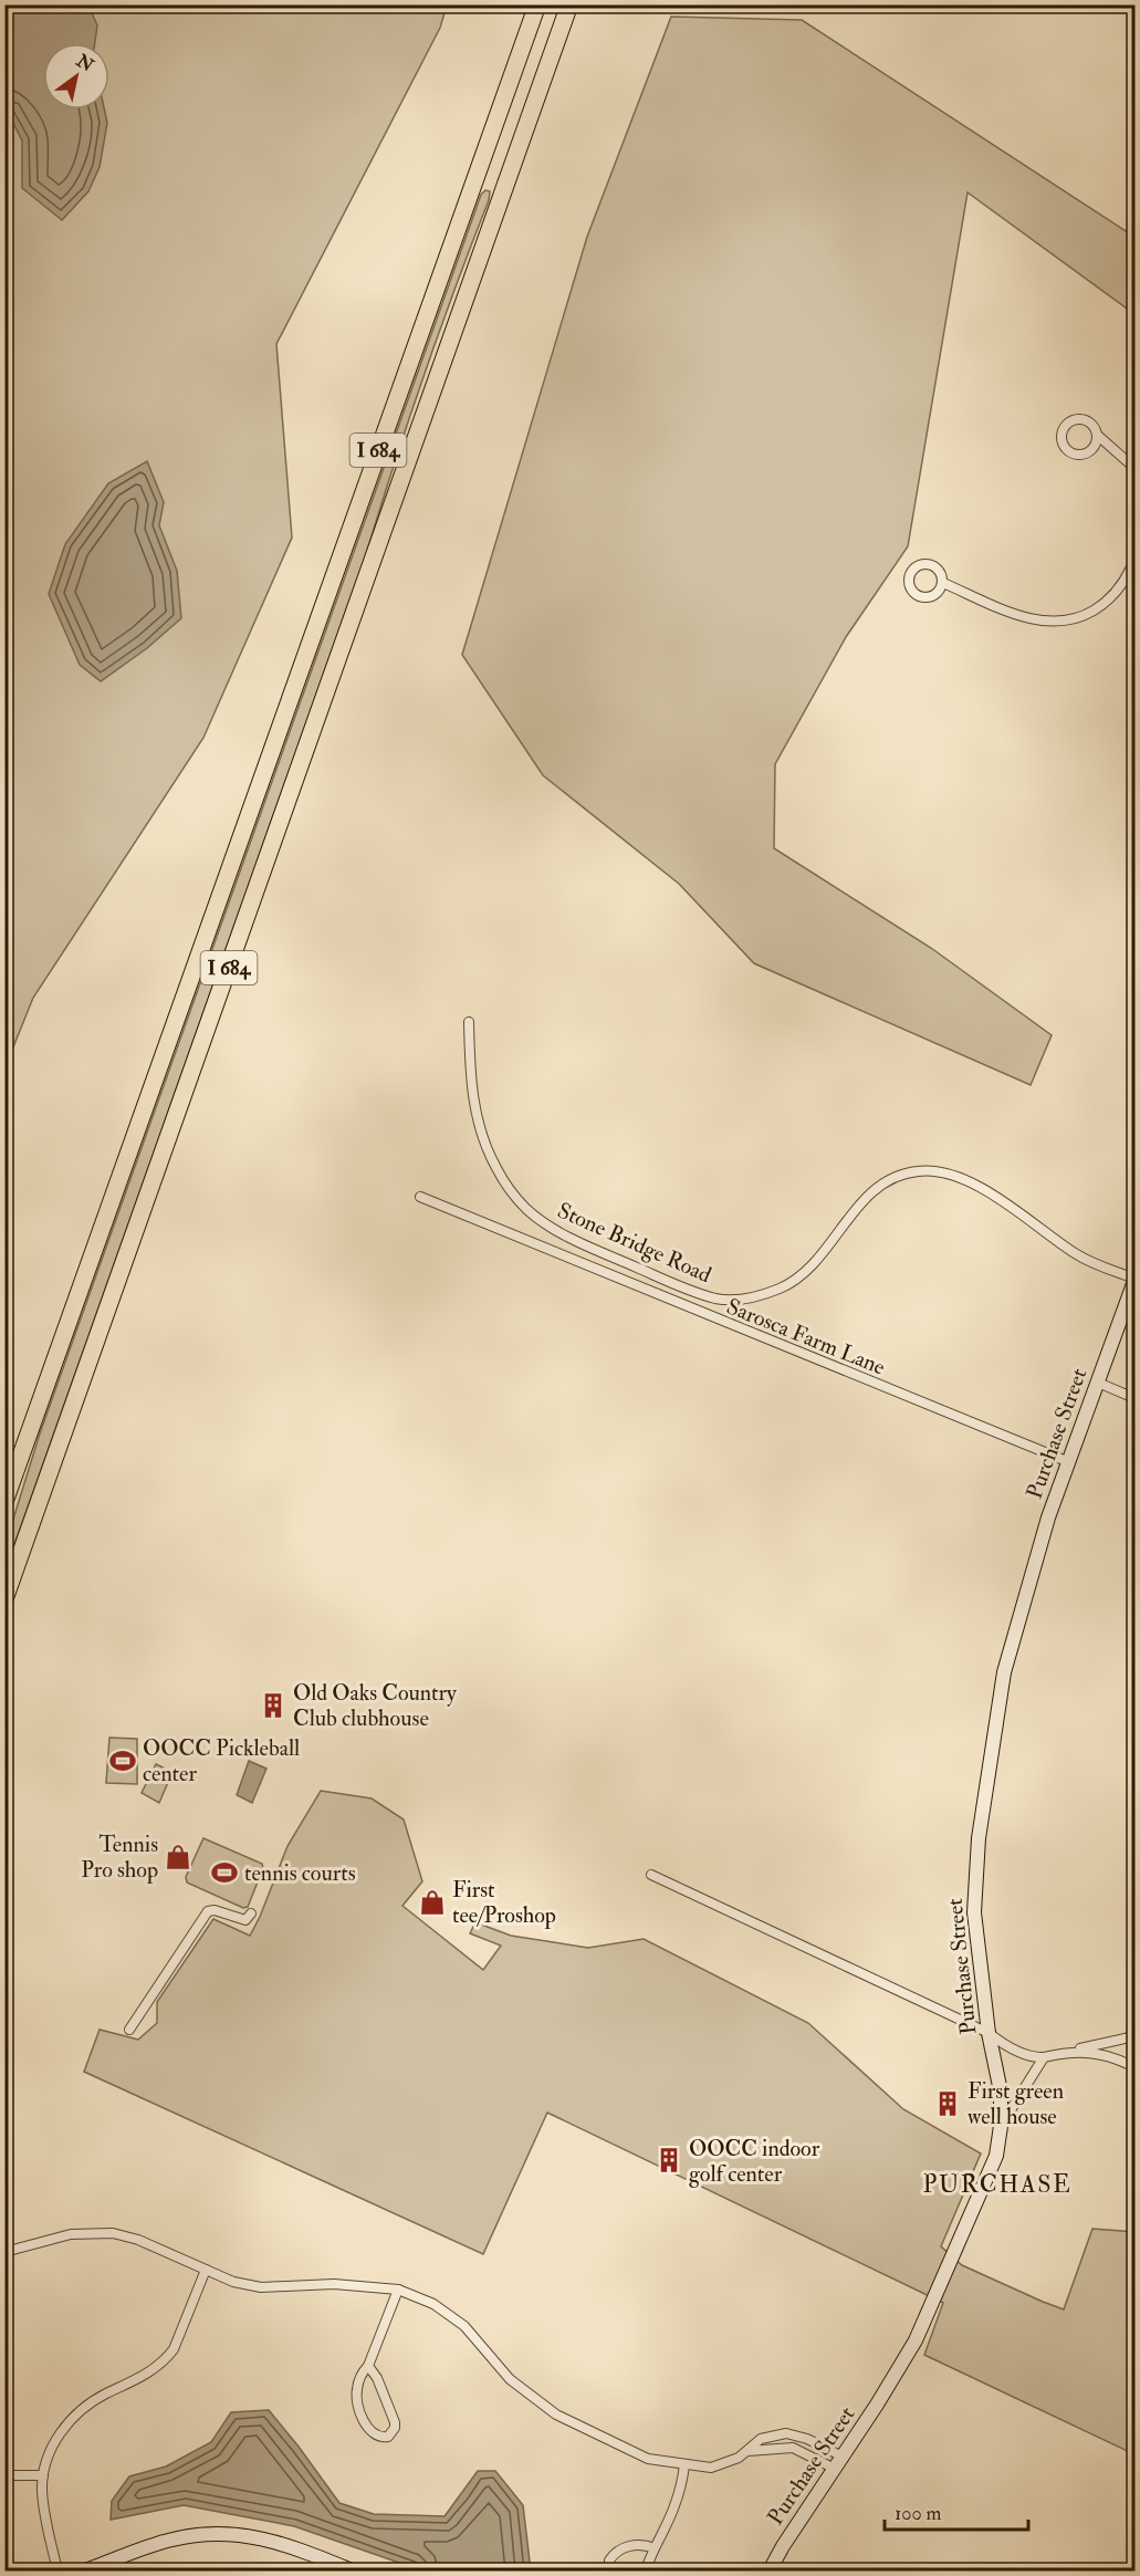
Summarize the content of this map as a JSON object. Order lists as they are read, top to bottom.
{
  "streets": {
    "highway": ["I 684"],
    "main road": ["Purchase Street"],
    "street": ["Stone Bridge Road", "Sarosca Farm Lane"]
  },
  "crossings": [
    ["Stone Bridge Road", "Purchase Street"],
    ["Sarosca Farm Lane", "Purchase Street"]
  ],
  "districts": ["PURCHASE"],
  "places": {
    "building": ["Old Oaks Country Club clubhouse", "First green well house", "OOCC indoor golf center"],
    "sports": ["OOCC Pickleball center", "tennis courts"],
    "shop": ["Tennis Pro shop", "First tee/Proshop"]
  },
  "scale_bar": "100 m",
  "north": "top right"
}
